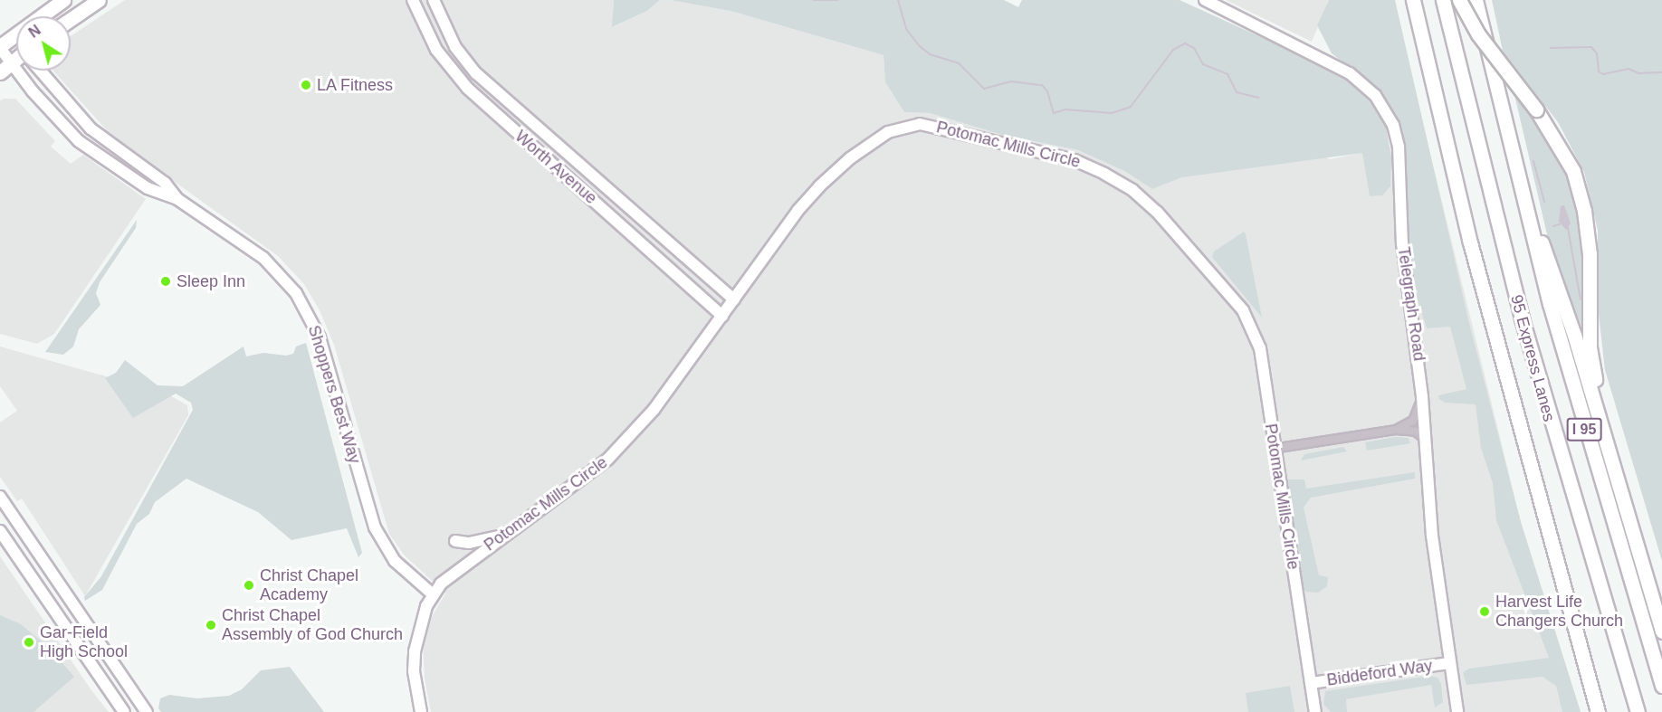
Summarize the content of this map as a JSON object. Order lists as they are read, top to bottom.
{
  "streets": {
    "highway": ["95 Express Lanes", "I 95"],
    "street": [
      "Potomac Mills Circle",
      "Worth Avenue",
      "Telegraph Road",
      "Shoppers Best Way",
      "Biddeford Way"
    ]
  },
  "crossings": [
    ["Potomac Mills Circle", "Worth Avenue"],
    ["Potomac Mills Circle", "Shoppers Best Way"],
    ["Potomac Mills Circle", "Biddeford Way"],
    ["Telegraph Road", "Biddeford Way"]
  ],
  "places": [
    "LA Fitness",
    "Sleep Inn",
    "Christ Chapel Academy",
    "Harvest Life Changers Church",
    "Christ Chapel Assembly of God Church",
    "Gar-Field High School"
  ],
  "north": "top left"
}
